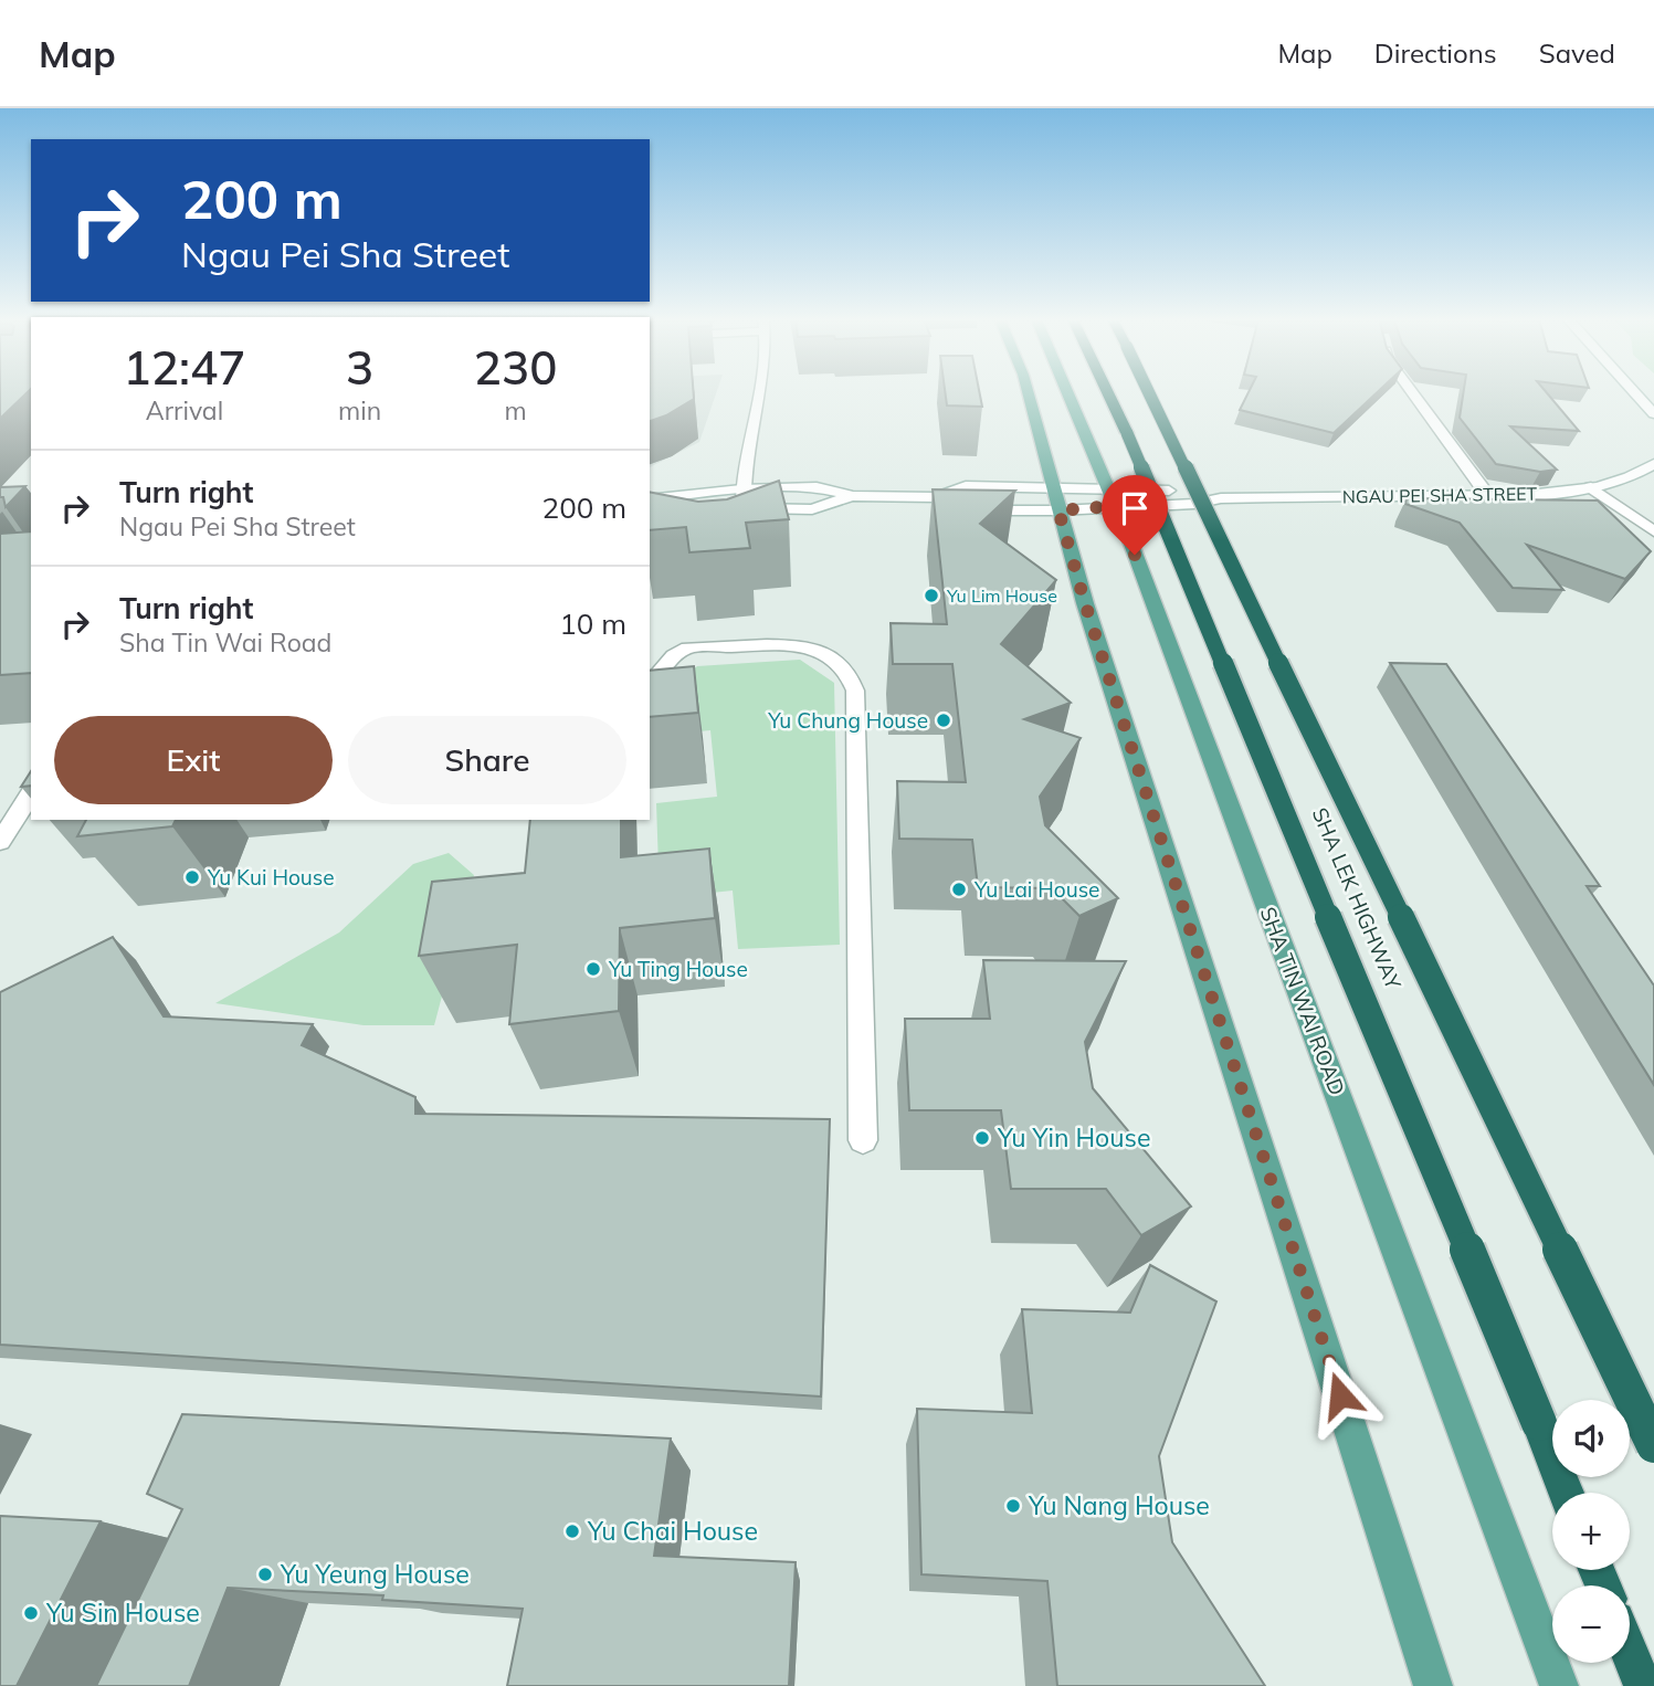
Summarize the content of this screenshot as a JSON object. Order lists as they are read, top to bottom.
{
  "streets": {
    "highway": ["SHA LEK HIGHWAY"],
    "main road": ["SHA TIN WAI ROAD"],
    "street": ["NGAU PEI SHA STREET"]
  },
  "crossings": [
    ["NGAU PEI SHA STREET", "SHA TIN WAI ROAD"]
  ],
  "places": [
    "Yu Lim House",
    "Yu Chung House",
    "Yu Kui House",
    "Yu Lai House",
    "Yu Ting House",
    "Yu Yin House",
    "Yu Nang House",
    "Yu Chai House",
    "Yu Yeung House",
    "Yu Sin House"
  ],
  "page": {
    "header": "Map",
    "nav": ["Map", "Directions", "Saved"],
    "turn": ["200 m", "Ngau Pei Sha Street"],
    "eta": [
      "12:47",
      "Arrival",
      "3",
      "min",
      "230",
      "m"
    ],
    "list": [
      {
        "name": "Turn right",
        "note": "Ngau Pei Sha Street",
        "value": "200 m"
      },
      {
        "name": "Turn right",
        "note": "Sha Tin Wai Road",
        "value": "10 m"
      }
    ],
    "buttons": ["Exit", "Share"],
    "map_buttons": ["+", "−"]
  }
}
